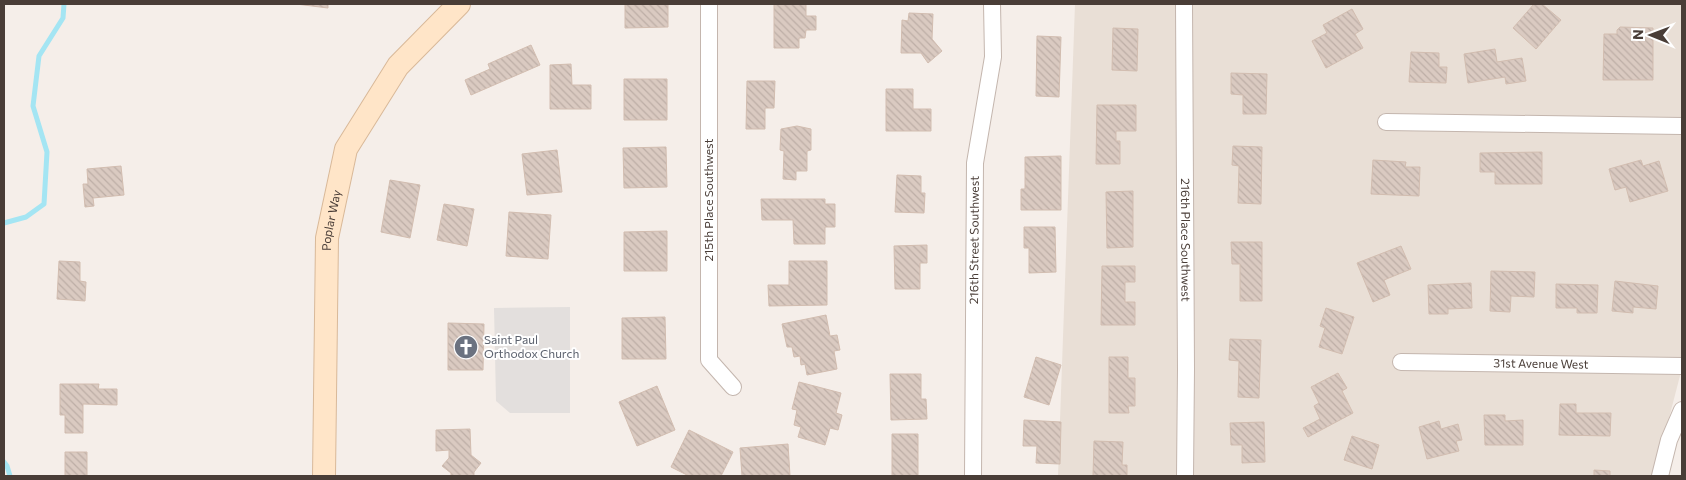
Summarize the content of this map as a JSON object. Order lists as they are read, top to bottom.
{
  "streets": {
    "main road": ["Poplar Way"],
    "street": [
      "215th Place Southwest",
      "216th Street Southwest",
      "216th Place Southwest",
      "31st Avenue West"
    ]
  },
  "places": {
    "church": ["Saint Paul Orthodox Church"]
  },
  "north": "left"
}
